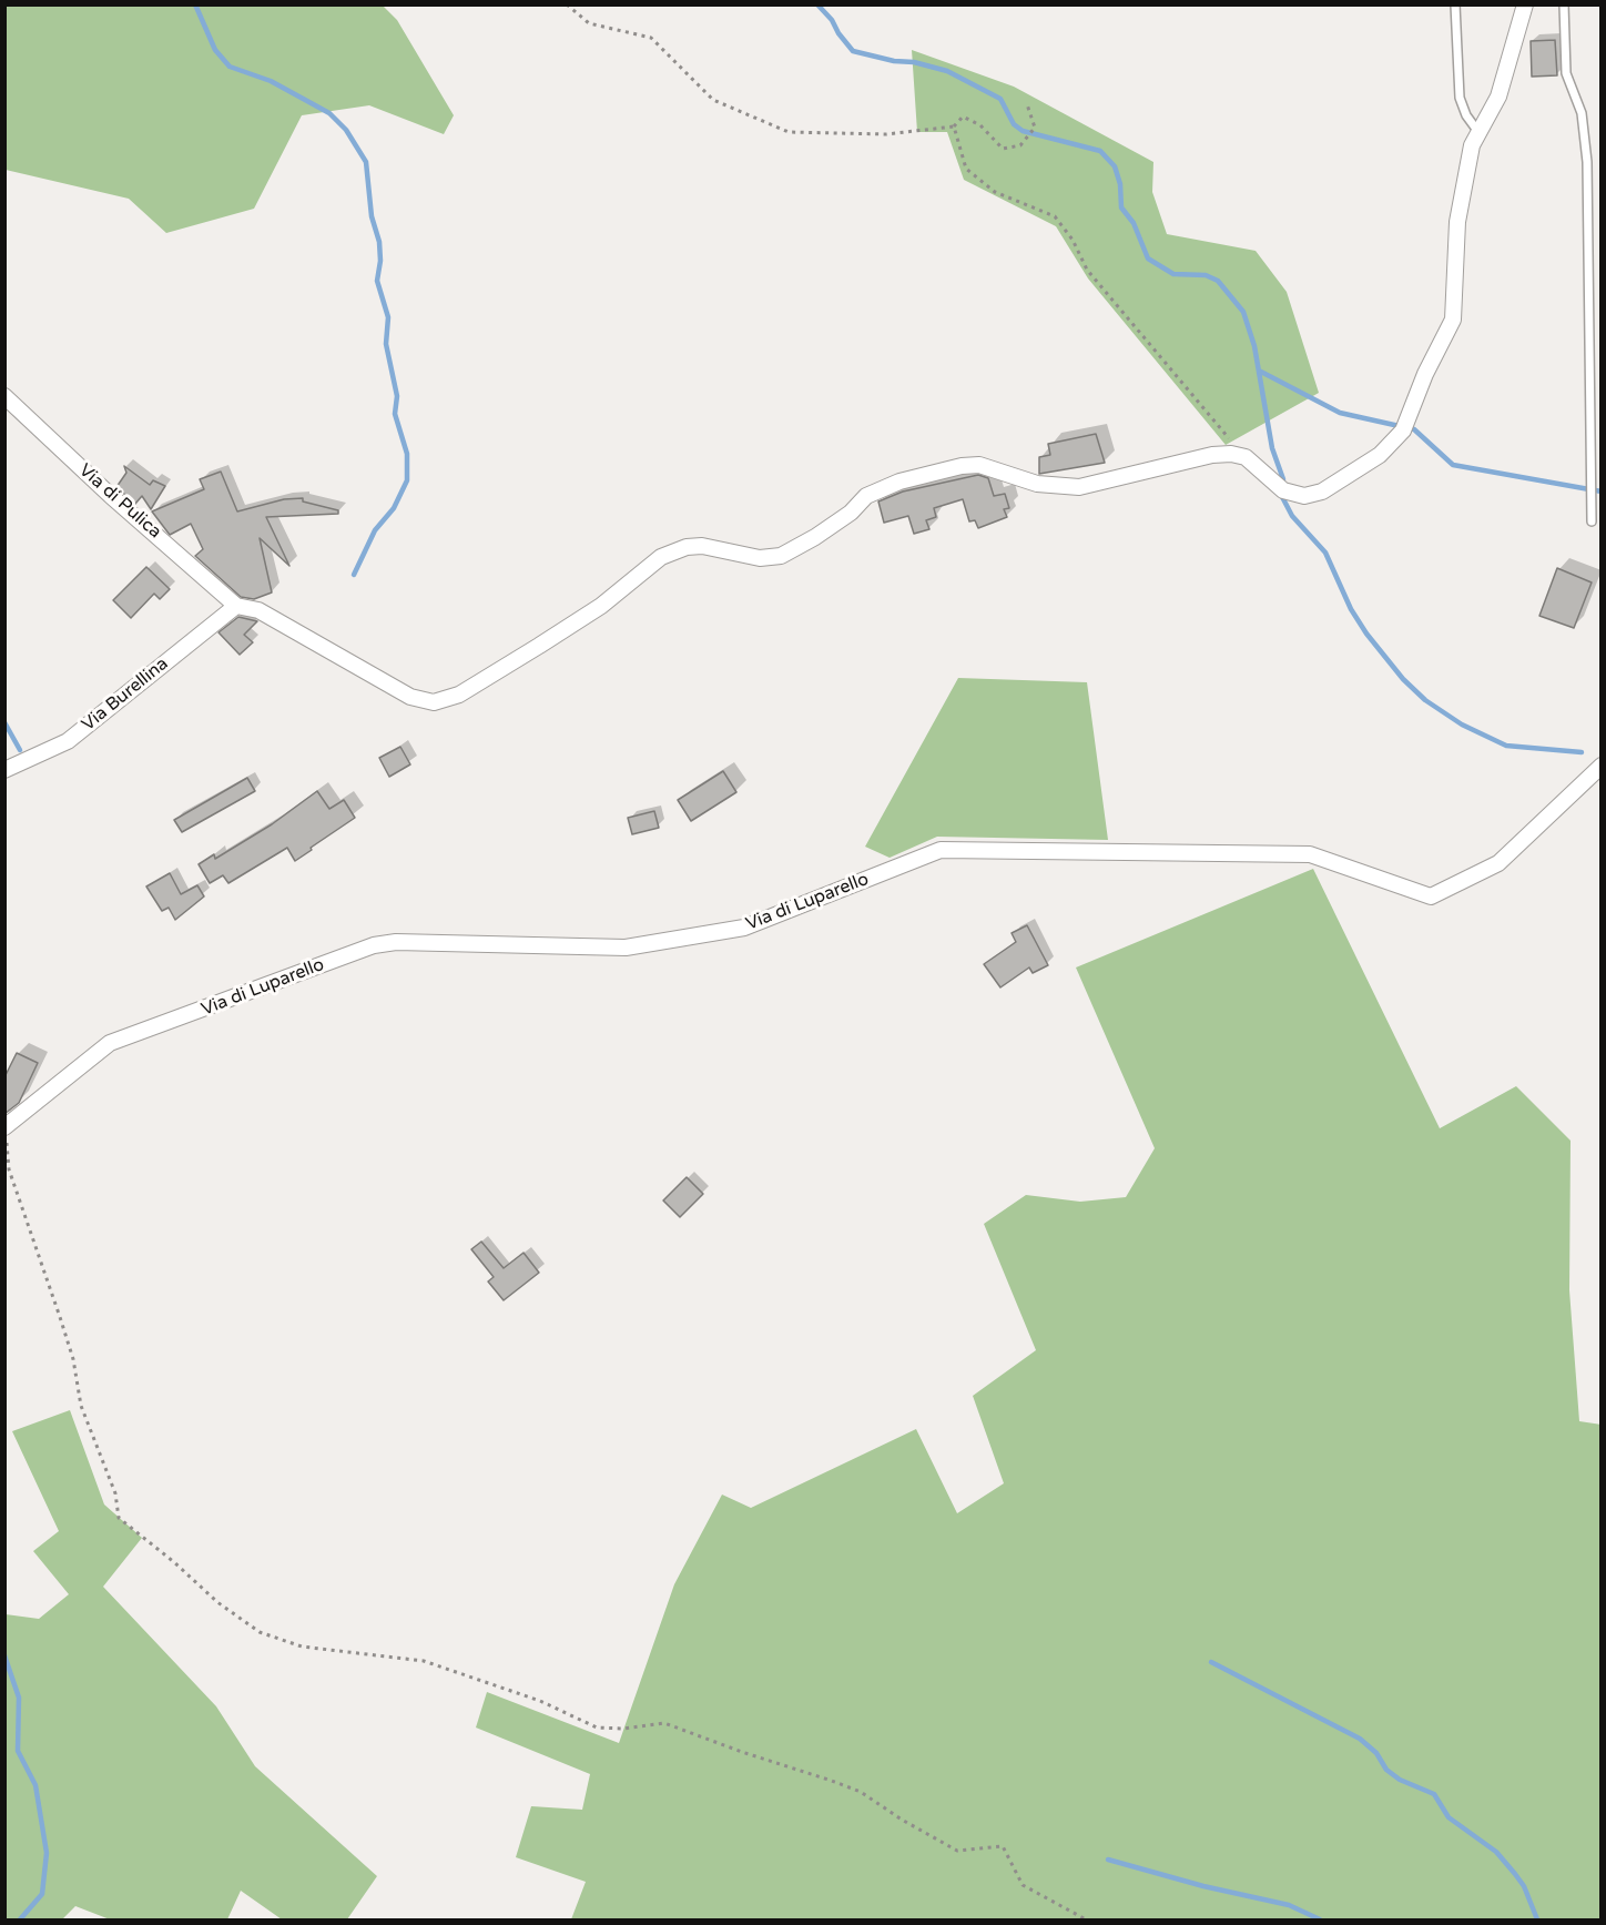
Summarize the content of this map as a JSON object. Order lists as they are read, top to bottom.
{
  "streets": {
    "street": ["Via di Pulica", "Via Burellina", "Via di Luparello"]
  },
  "crossings": [
    ["Via di Pulica", "Via Burellina"]
  ]
}
